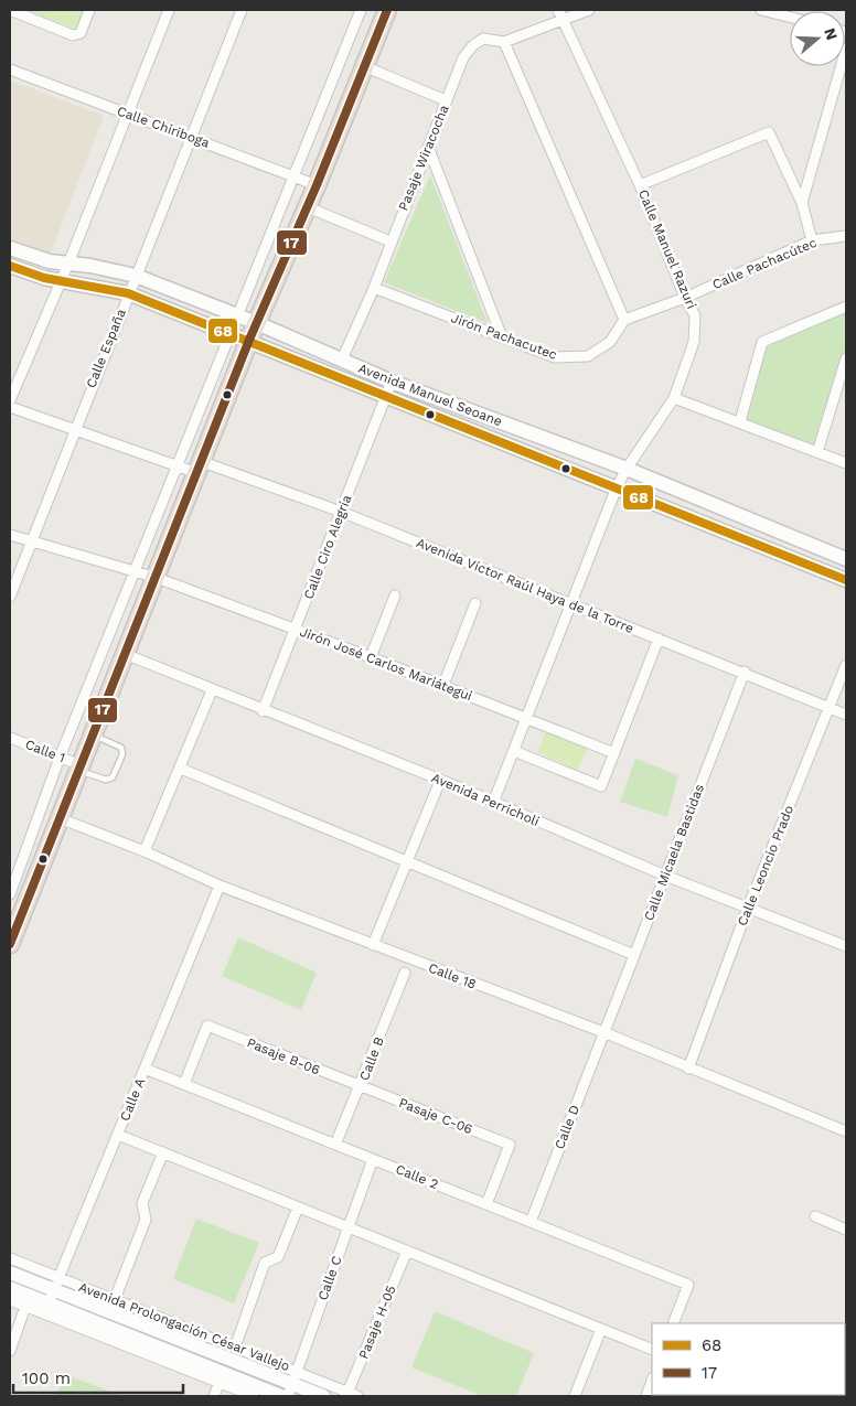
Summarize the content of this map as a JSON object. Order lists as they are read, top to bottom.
{
  "streets": {
    "street": [
      "Calle Chiriboga",
      "Pasaje Wiracocha",
      "Calle Manuel Razuri",
      "Calle Pachacútec",
      "Jirón Pachacutec",
      "Calle España",
      "Avenida Manuel Seoane",
      "Calle Ciro Alegría",
      "Avenida Víctor Raúl Haya de la Torre",
      "Jirón José Carlos Mariátegui",
      "Calle 1",
      "Avenida Perricholi",
      "Calle Micaela Bastidas",
      "Calle Leoncio Prado",
      "Calle 18",
      "Pasaje B-06",
      "Calle B",
      "Calle A",
      "Pasaje C-06",
      "Calle D",
      "Calle 2",
      "Calle C",
      "Pasaje H-05",
      "Avenida Prolongación César Vallejo"
    ]
  },
  "crossings": [
    ["Calle Chiriboga", "Calle España"],
    ["Pasaje Wiracocha", "Calle Manuel Razuri"],
    ["Pasaje Wiracocha", "Jirón Pachacutec"],
    ["Pasaje Wiracocha", "Avenida Manuel Seoane"],
    ["Calle Manuel Razuri", "Calle Pachacútec"],
    ["Calle Manuel Razuri", "Avenida Manuel Seoane"],
    ["Calle Manuel Razuri", "Avenida Víctor Raúl Haya de la Torre"],
    ["Calle Manuel Razuri", "Jirón José Carlos Mariátegui"],
    ["Calle Manuel Razuri", "Avenida Perricholi"],
    ["Calle España", "Avenida Manuel Seoane"],
    ["Calle España", "Avenida Víctor Raúl Haya de la Torre"],
    ["Calle España", "Jirón José Carlos Mariátegui"],
    ["Avenida Manuel Seoane", "Calle Ciro Alegría"],
    ["Calle Ciro Alegría", "Avenida Víctor Raúl Haya de la Torre"],
    ["Calle Ciro Alegría", "Jirón José Carlos Mariátegui"],
    ["Calle Ciro Alegría", "Avenida Perricholi"],
    ["Avenida Víctor Raúl Haya de la Torre", "Calle Micaela Bastidas"],
    ["Avenida Víctor Raúl Haya de la Torre", "Calle Leoncio Prado"],
    ["Avenida Perricholi", "Calle Micaela Bastidas"],
    ["Avenida Perricholi", "Calle Leoncio Prado"],
    ["Calle Micaela Bastidas", "Calle 18"],
    ["Calle Micaela Bastidas", "Calle D"],
    ["Calle Leoncio Prado", "Calle 18"],
    ["Calle 18", "Calle A"],
    ["Calle 18", "Calle D"],
    ["Pasaje B-06", "Calle B"],
    ["Pasaje B-06", "Pasaje C-06"],
    ["Pasaje B-06", "Calle 2"],
    ["Calle B", "Pasaje C-06"],
    ["Calle B", "Calle 2"],
    ["Calle A", "Calle 2"],
    ["Calle A", "Avenida Prolongación César Vallejo"],
    ["Pasaje C-06", "Calle 2"],
    ["Calle D", "Calle 2"],
    ["Calle 2", "Calle C"],
    ["Calle C", "Avenida Prolongación César Vallejo"],
    ["Pasaje H-05", "Avenida Prolongación César Vallejo"]
  ],
  "lines": ["transit line 17", "transit line 68"],
  "legend": ["68", "17"],
  "scale_bar": "100 m",
  "north": "right"
}
